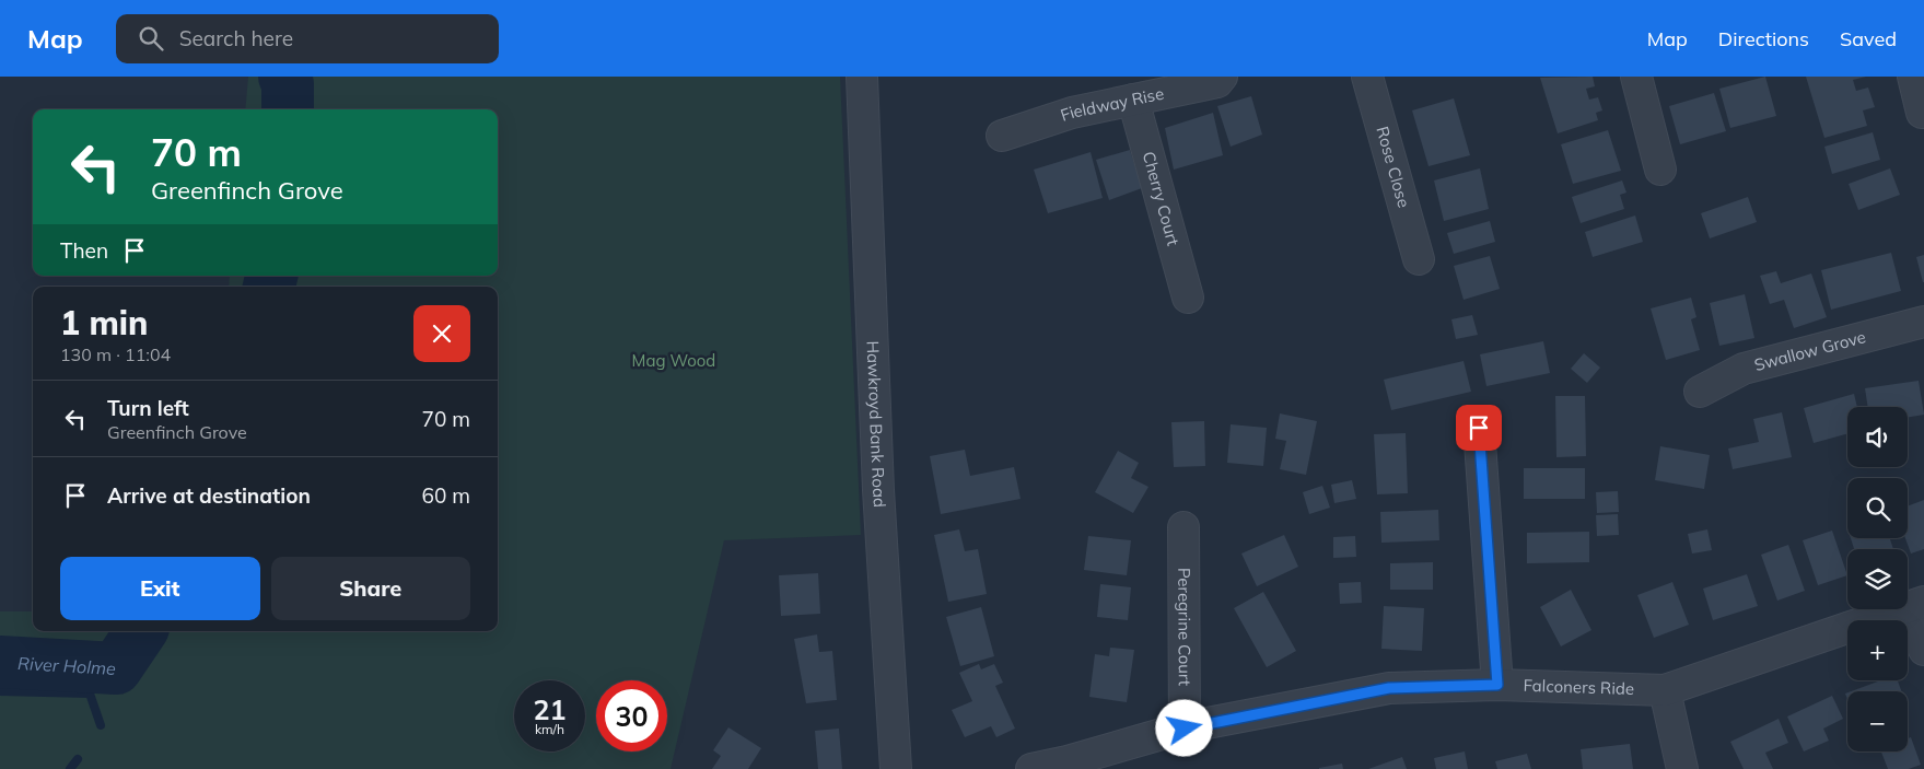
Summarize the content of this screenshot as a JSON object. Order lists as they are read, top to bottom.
{
  "streets": {
    "street": [
      "Fieldway Rise",
      "Rose Close",
      "Cherry Court",
      "Swallow Grove",
      "Hawkroyd Bank Road",
      "Peregrine Court",
      "Falconers Ride"
    ]
  },
  "crossings": [
    ["Fieldway Rise", "Cherry Court"],
    ["Peregrine Court", "Falconers Ride"]
  ],
  "water": ["River Holme"],
  "parks": ["Mag Wood"],
  "page": {
    "header": "Map",
    "search": "Search here",
    "nav": ["Map", "Directions", "Saved"],
    "turn": ["70 m", "Greenfinch Grove"],
    "then": "Then",
    "heading": ["1 min", "130 m · 11:04"],
    "list": [
      {
        "name": "Turn left",
        "note": "Greenfinch Grove",
        "value": "70 m"
      },
      {
        "name": "Arrive at destination",
        "value": "60 m"
      }
    ],
    "map_buttons": ["+", "−"],
    "buttons": ["Exit", "Share"],
    "speed": "21 km/h",
    "limit": "30"
  }
}
